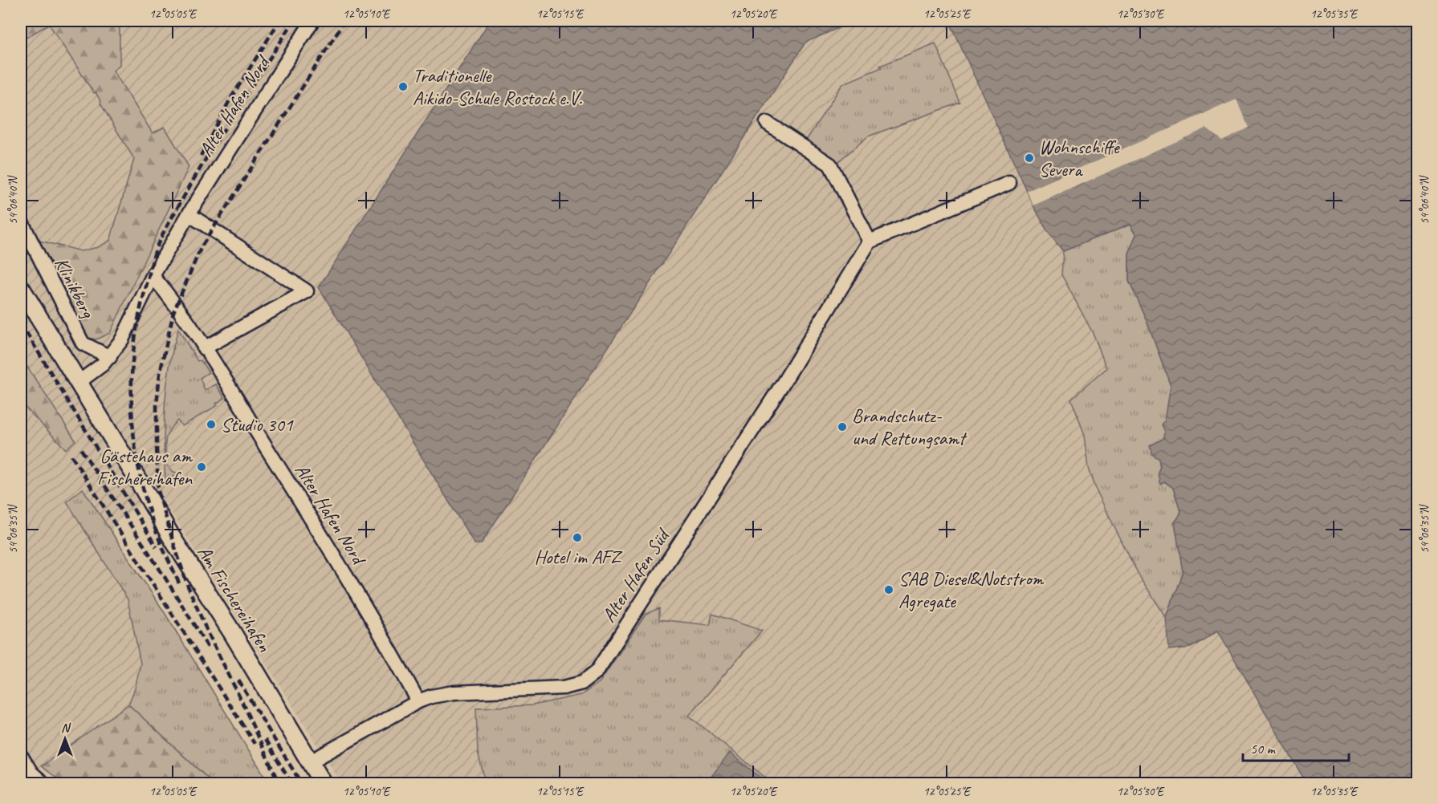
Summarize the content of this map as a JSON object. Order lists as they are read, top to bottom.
{
  "streets": {
    "street": [
      "Alter Hafen Nord",
      "Klinikberg",
      "Alter Hafen Süd",
      "Am Fischereihafen"
    ]
  },
  "crossings": [
    ["Alter Hafen Nord", "Klinikberg"],
    ["Alter Hafen Nord", "Alter Hafen Süd"],
    ["Alter Hafen Nord", "Am Fischereihafen"],
    ["Alter Hafen Süd", "Am Fischereihafen"]
  ],
  "places": [
    "Traditionelle Aikido-Schule Rostock e.V.",
    "Wohnschiffe Severa",
    "Studio 301",
    "Brandschutz- und Rettungsamt",
    "Gästehaus am Fischereihafen",
    "Hotel im AFZ",
    "SAB Diesel&Notstrom Agregate"
  ],
  "scale_bar": "50 m",
  "north": "top",
  "coordinates": [
    "12°05'05\"E",
    "12°05'10\"E",
    "12°05'15\"E",
    "12°05'20\"E",
    "12°05'25\"E",
    "12°05'30\"E",
    "12°05'35\"E",
    "54°06'40\"N",
    "54°06'35\"N"
  ]
}
